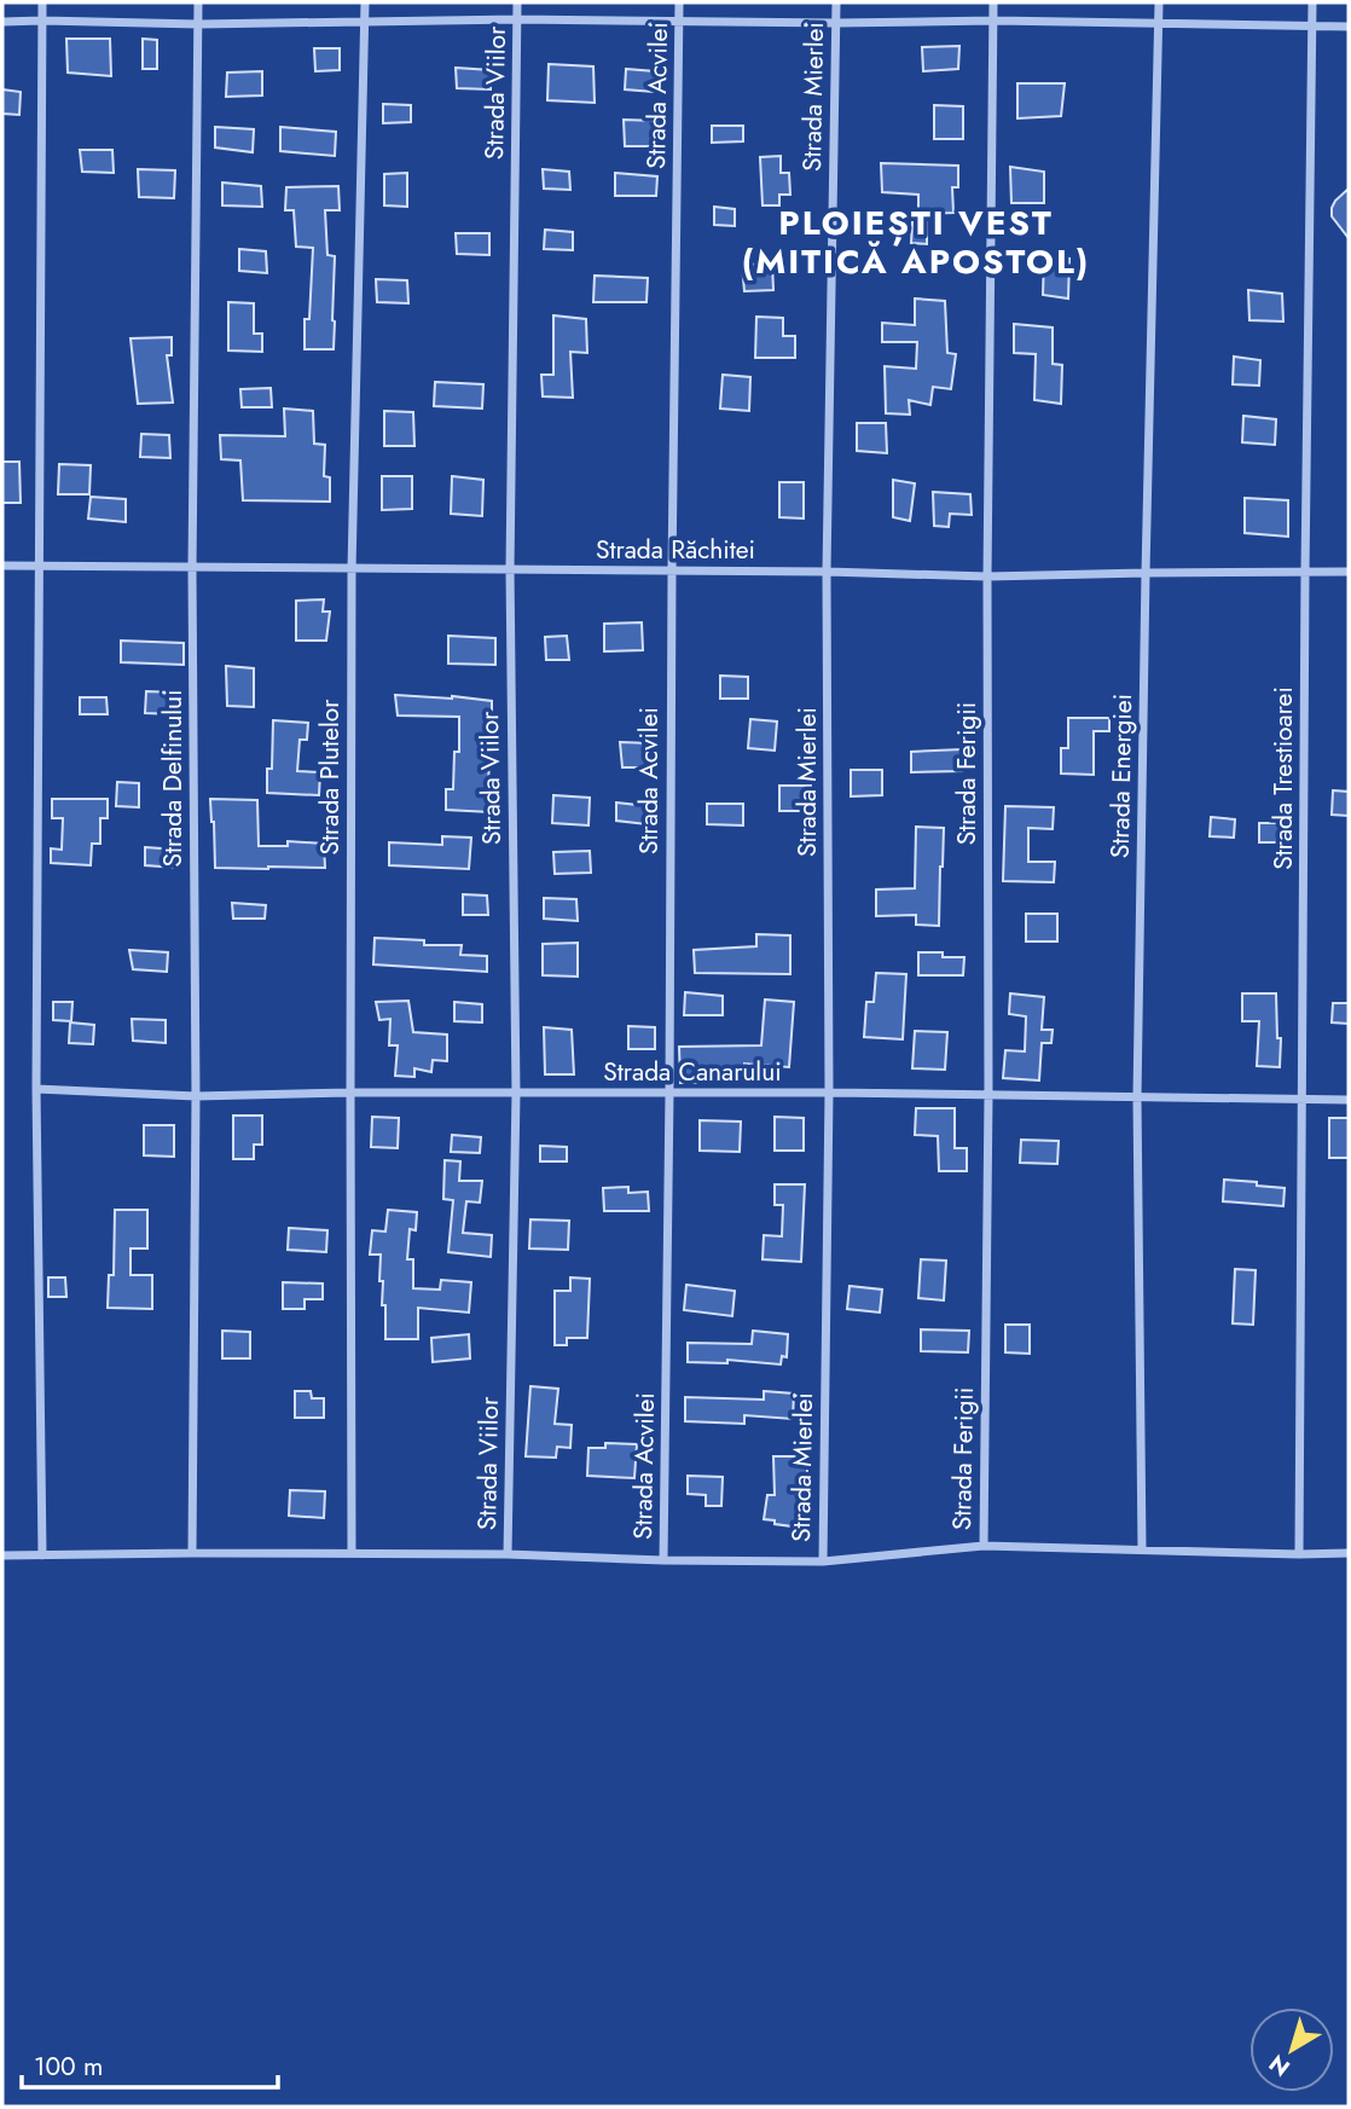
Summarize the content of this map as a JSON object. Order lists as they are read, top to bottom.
{
  "streets": {
    "street": [
      "Strada Viilor",
      "Strada Acvilei",
      "Strada Mierlei",
      "Strada Răchitei",
      "Strada Ferigii",
      "Strada Energiei",
      "Strada Plutelor",
      "Strada Delfinului",
      "Strada Trestioarei",
      "Strada Canarului"
    ]
  },
  "crossings": [
    ["Strada Viilor", "Strada Răchitei"],
    ["Strada Viilor", "Strada Canarului"],
    ["Strada Acvilei", "Strada Răchitei"],
    ["Strada Acvilei", "Strada Canarului"],
    ["Strada Mierlei", "Strada Răchitei"],
    ["Strada Mierlei", "Strada Canarului"],
    ["Strada Răchitei", "Strada Ferigii"],
    ["Strada Răchitei", "Strada Energiei"],
    ["Strada Răchitei", "Strada Plutelor"],
    ["Strada Răchitei", "Strada Delfinului"],
    ["Strada Răchitei", "Strada Trestioarei"],
    ["Strada Ferigii", "Strada Canarului"],
    ["Strada Energiei", "Strada Canarului"],
    ["Strada Plutelor", "Strada Canarului"],
    ["Strada Delfinului", "Strada Canarului"],
    ["Strada Trestioarei", "Strada Canarului"]
  ],
  "districts": ["PLOIEȘTI VEST (MITICĂ APOSTOL)"],
  "scale_bar": "100 m",
  "north": "bottom left"
}
